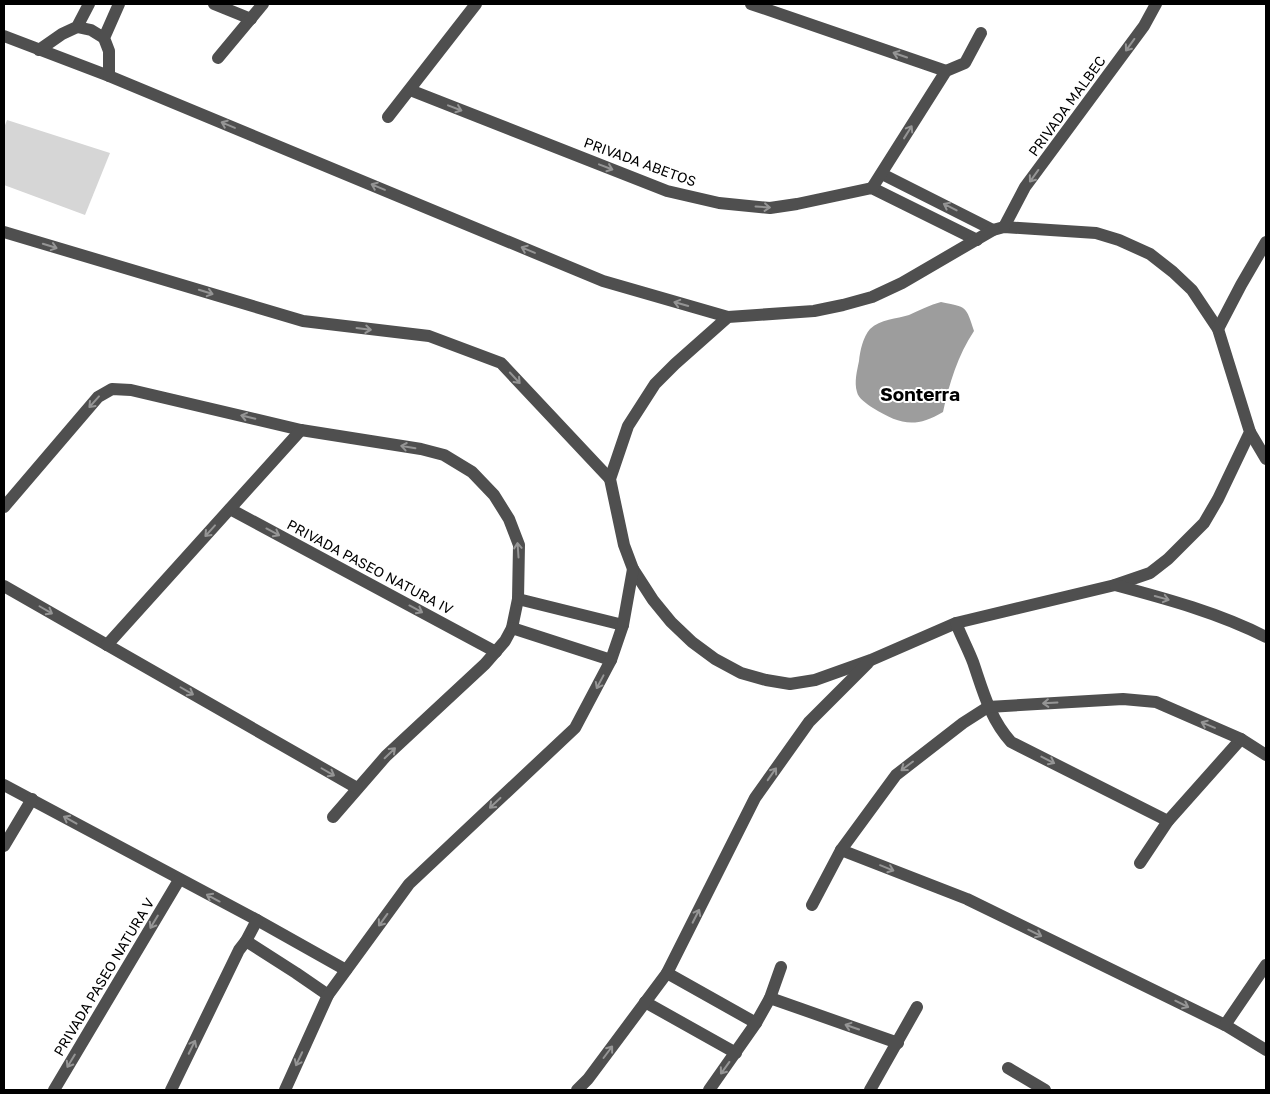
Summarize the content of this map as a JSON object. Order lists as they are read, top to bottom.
{
  "streets": {
    "street": [
      "PRIVADA MALBEC",
      "PRIVADA ABETOS",
      "PRIVADA PASEO NATURA IV",
      "PRIVADA PASEO NATURA V"
    ]
  },
  "one_way": ["PRIVADA MALBEC", "PRIVADA PASEO NATURA IV"],
  "districts": ["Sonterra"]
}
